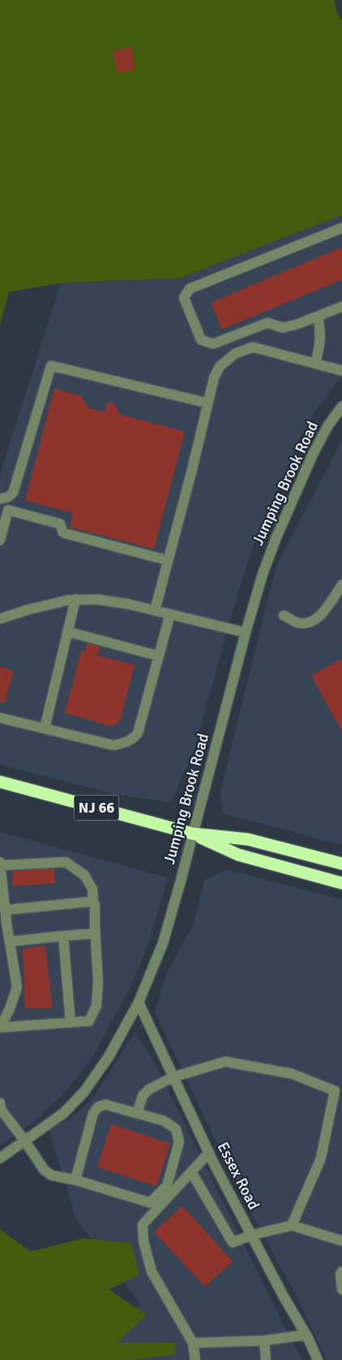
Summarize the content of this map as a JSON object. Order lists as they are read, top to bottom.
{
  "streets": {
    "highway": ["NJ 66"],
    "street": ["Jumping Brook Road", "Essex Road"]
  },
  "crossings": [
    ["Jumping Brook Road", "NJ 66"],
    ["Jumping Brook Road", "Essex Road"]
  ]
}
